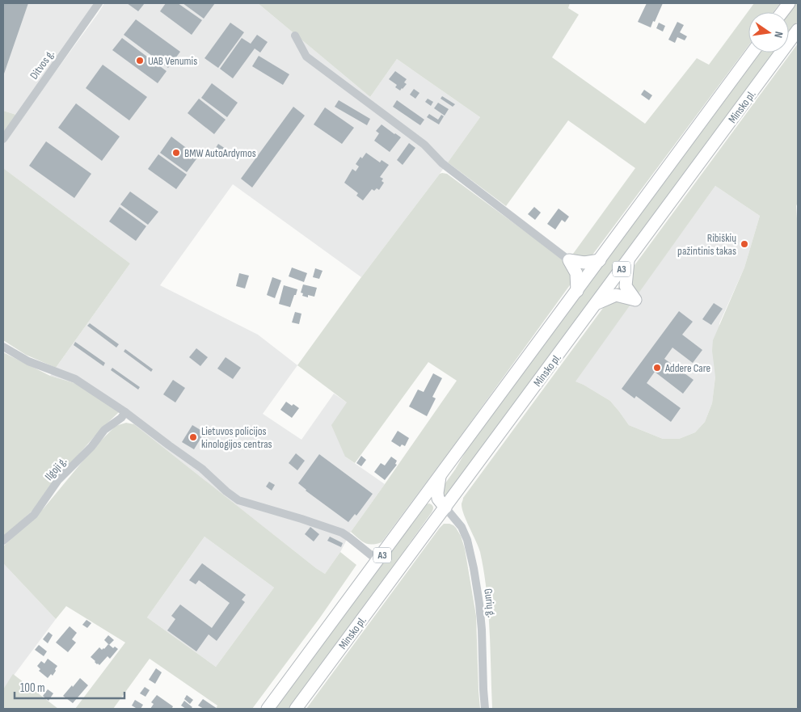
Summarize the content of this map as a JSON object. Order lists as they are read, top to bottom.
{
  "streets": {
    "highway": ["Minsko pl.", "A3"],
    "street": ["Ditvos g.", "Ilgoji g.", "Gurių g."]
  },
  "crossings": [
    ["Minsko pl.", "Gurių g."]
  ],
  "places": [
    "UAB Venumis",
    "BMW AutoArdymos",
    "Ribiškių pažintinis takas",
    "Addere Care",
    "Lietuvos policijos kinologijos centras"
  ],
  "scale_bar": "100 m",
  "north": "right"
}
